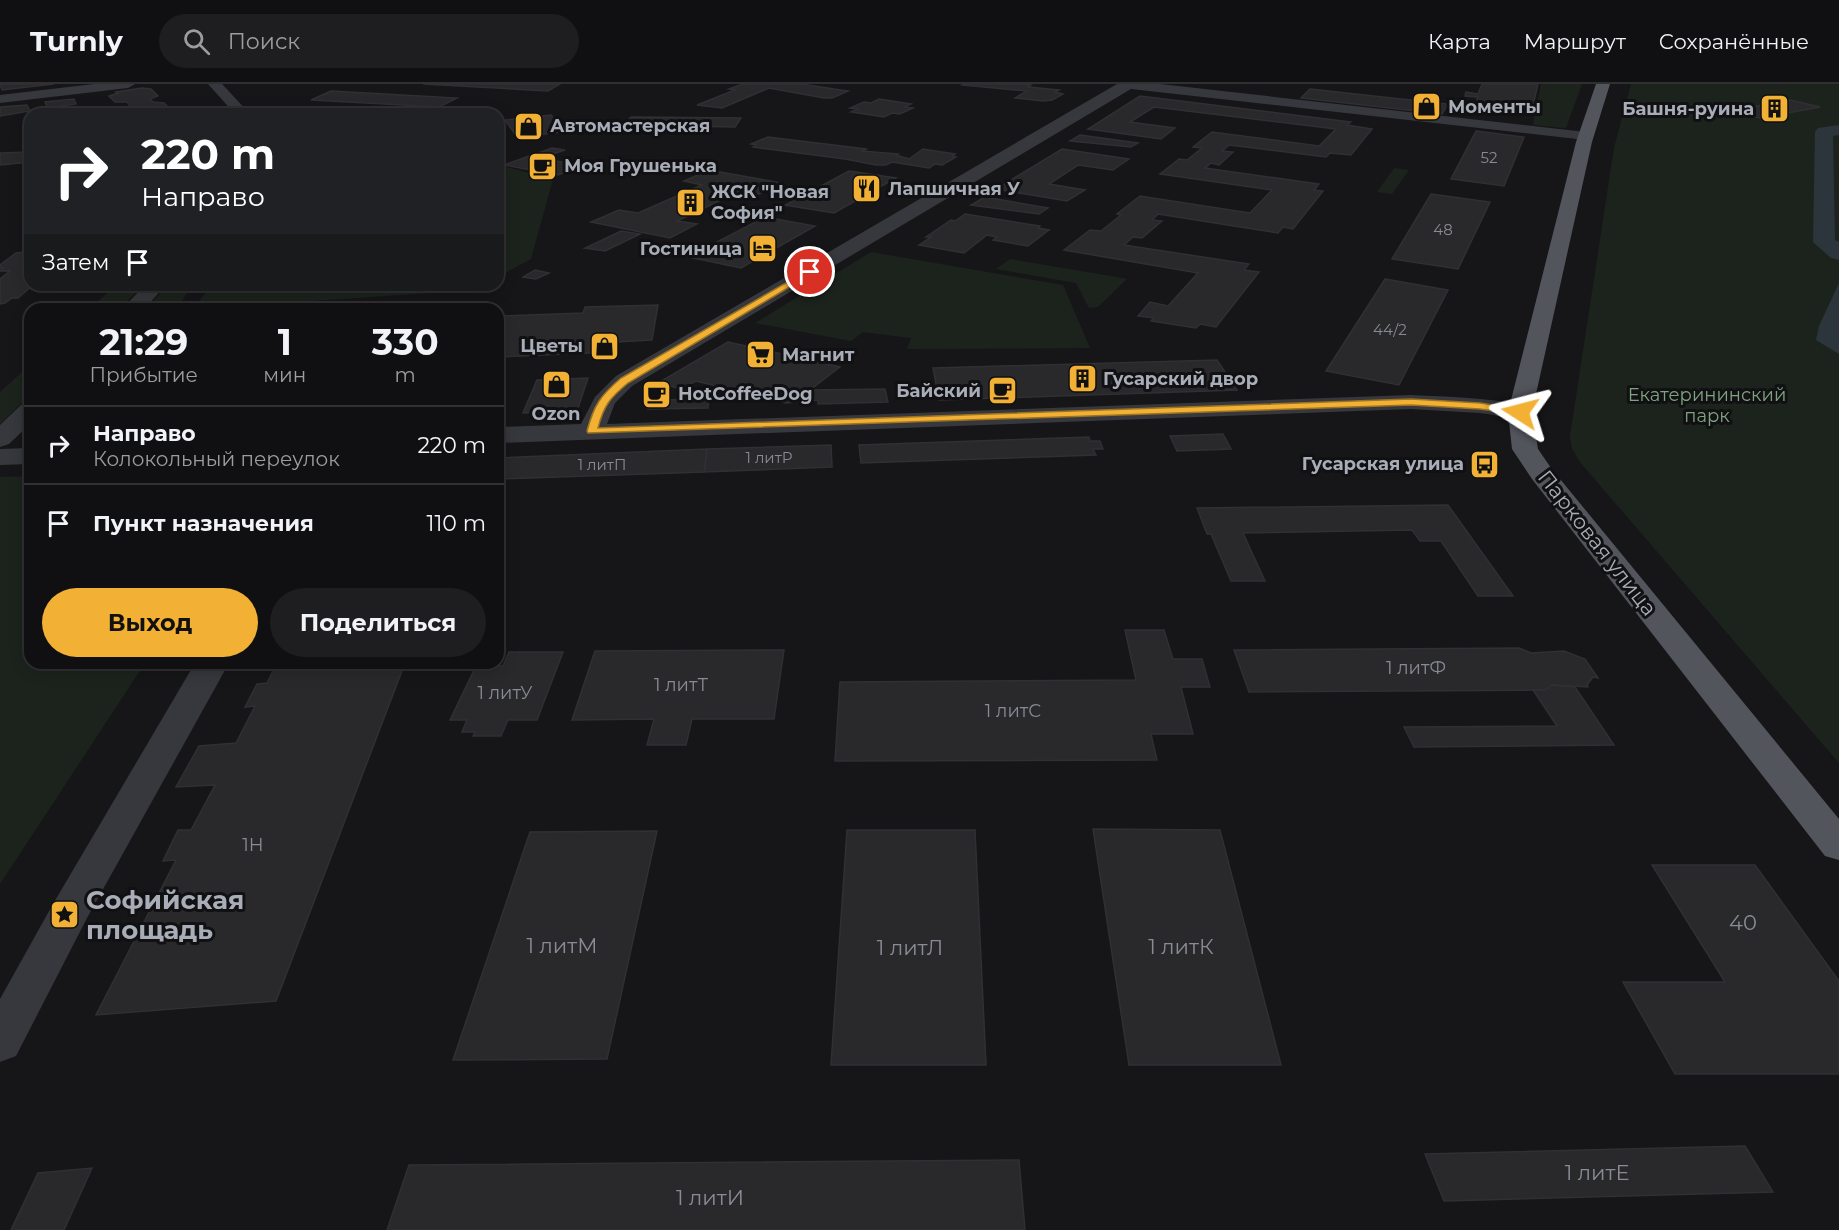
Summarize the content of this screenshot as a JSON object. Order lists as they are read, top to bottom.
{
  "streets": {
    "main road": ["Парковая улица"]
  },
  "parks": ["Екатерининский парк"],
  "places": {
    "shop": [
      "Моменты",
      "Автомастерская",
      "Цветы",
      "Ozon"
    ],
    "building": ["Башня-руина", "ЖСК \"Новая София\"", "Гусарский двор"],
    "cafe": ["Моя Грушенька", "Байский", "HotCoffeeDog"],
    "restaurant": ["Лапшичная У"],
    "hotel": ["Гостиница"],
    "supermarket": ["Магнит"],
    "bus stop": ["Гусарская улица"],
    "place": ["Софийская площадь"]
  },
  "house_numbers": [
    "52",
    "48",
    "44/2",
    "1 литР",
    "1 литП",
    "1 литФ",
    "1 литТ",
    "1 литУ",
    "1 литС",
    "1Н",
    "40",
    "1 литМ",
    "1 литК",
    "1 литЛ",
    "1 литЕ",
    "1 литИ"
  ],
  "page": {
    "header": "Turnly",
    "search": "Поиск",
    "nav": ["Карта", "Маршрут", "Сохранённые"],
    "turn": ["220 m", "Направо"],
    "then": "Затем",
    "eta": [
      "21:29",
      "Прибытие",
      "1",
      "мин",
      "330",
      "m"
    ],
    "list": [
      {
        "name": "Направо",
        "note": "Колокольный переулок",
        "value": "220 m"
      },
      {
        "name": "Пункт назначения",
        "value": "110 m"
      }
    ],
    "buttons": ["Выход", "Поделиться"]
  }
}
